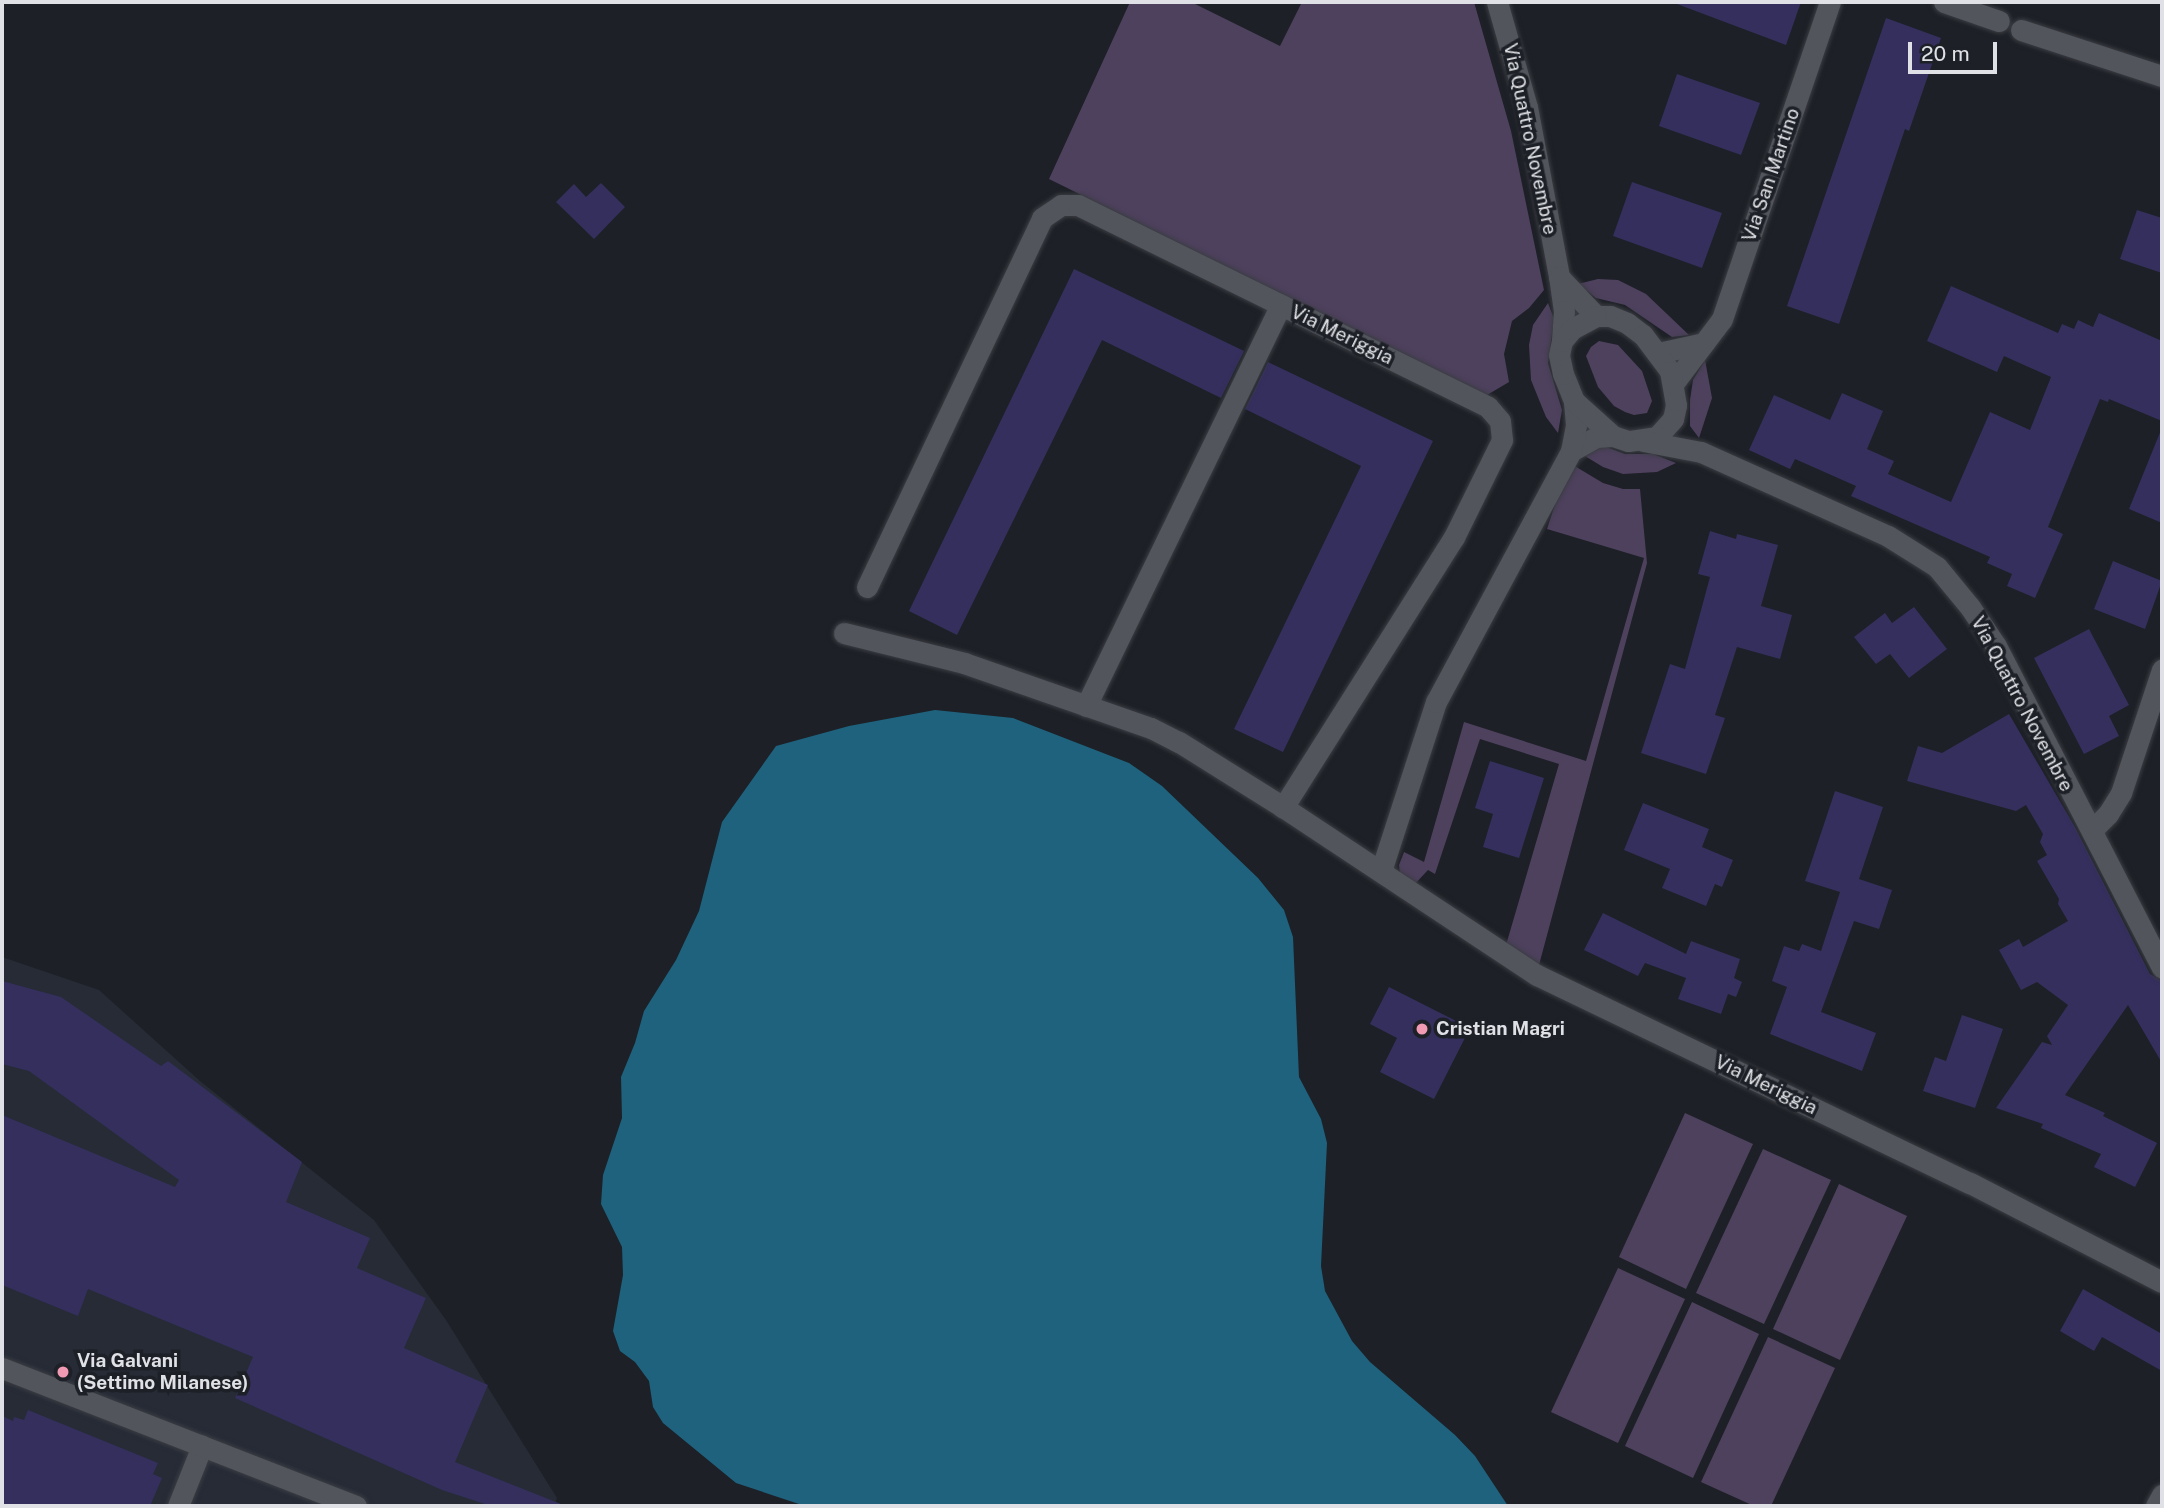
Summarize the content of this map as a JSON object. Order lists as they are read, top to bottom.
{
  "streets": {
    "street": ["Via Quattro Novembre", "Via San Martino", "Via Meriggia"]
  },
  "crossings": [
    ["Via Quattro Novembre", "Via San Martino"]
  ],
  "places": ["Cristian Magri", "Via Galvani (Settimo Milanese)"],
  "scale_bar": "20 m"
}
